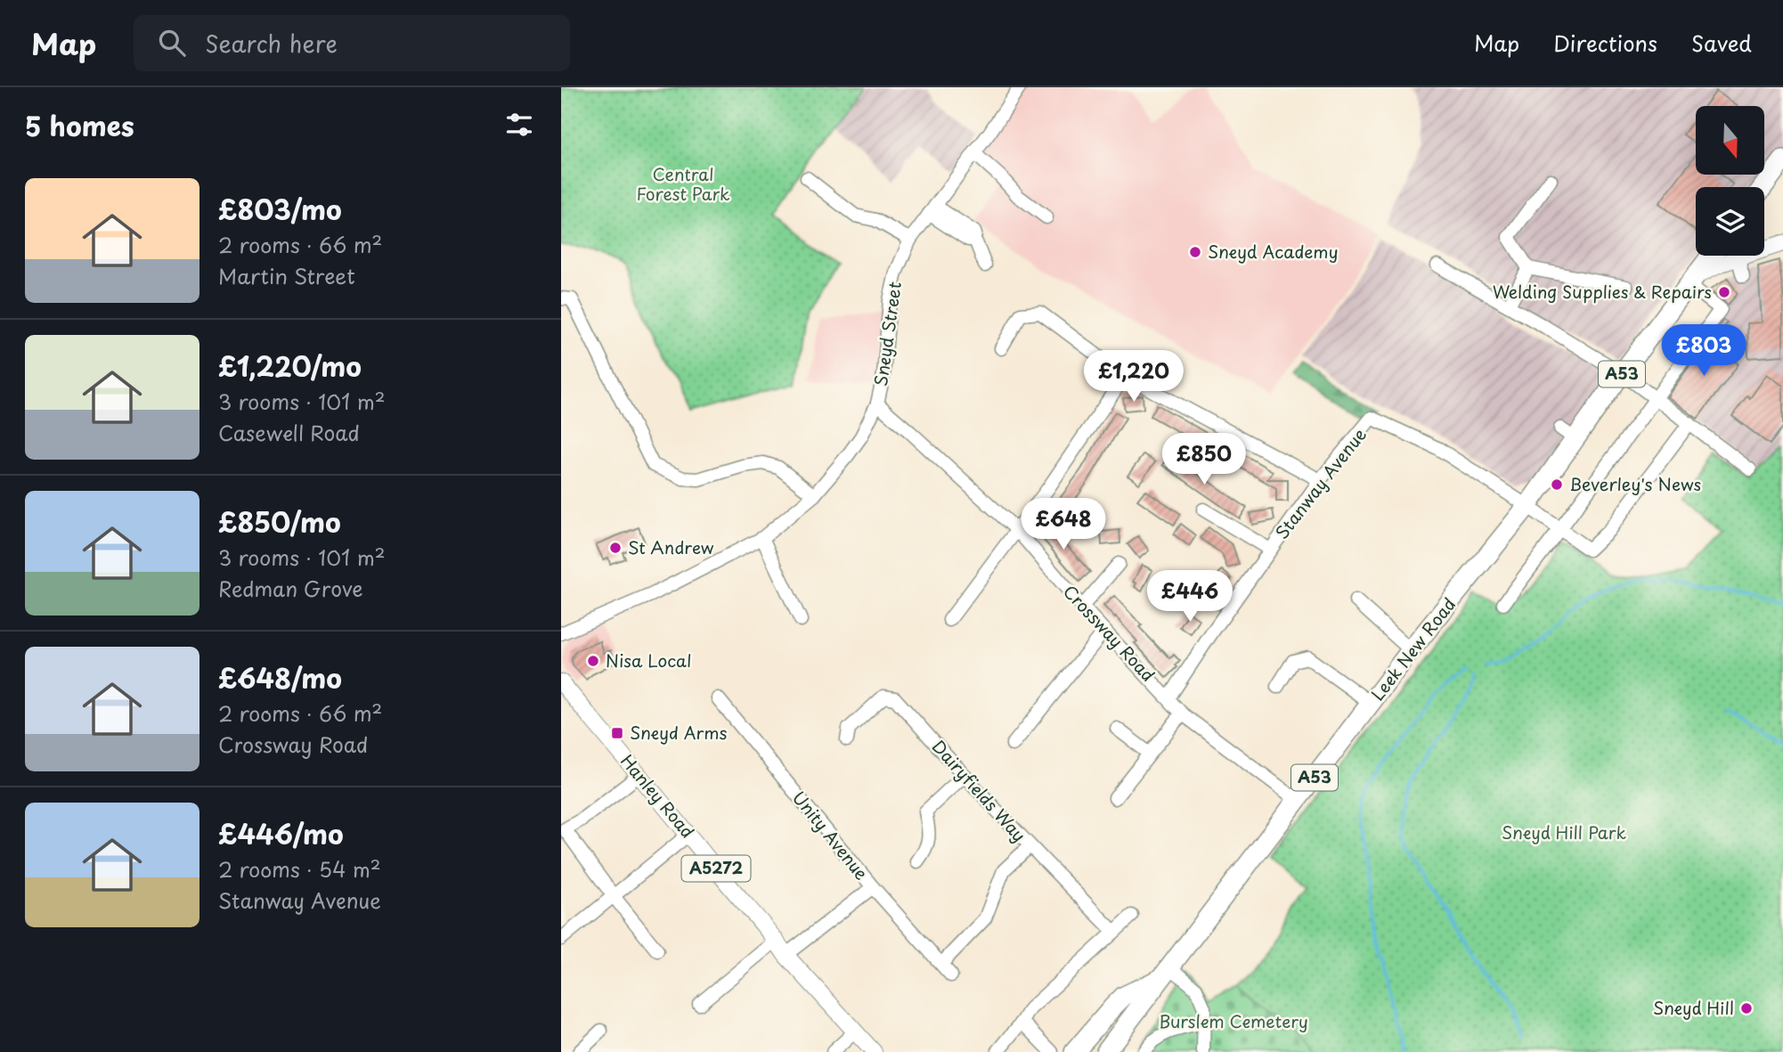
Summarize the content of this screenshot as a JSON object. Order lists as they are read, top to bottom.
{
  "streets": {
    "highway": ["A53", "Leek New Road"],
    "main road": ["Hanley Road", "A5272"],
    "street": [
      "Sneyd Street",
      "Stanway Avenue",
      "Crossway Road",
      "Dairyfields Way",
      "Unity Avenue"
    ]
  },
  "crossings": [
    ["Sneyd Street", "Crossway Road"],
    ["Stanway Avenue", "Crossway Road"],
    ["Stanway Avenue", "Leek New Road"],
    ["Crossway Road", "Leek New Road"],
    ["Hanley Road", "Unity Avenue"]
  ],
  "parks": ["Central Forest Park", "Sneyd Hill Park", "Burslem Cemetery"],
  "places": {
    "other": [
      "Sneyd Academy",
      "Welding Supplies & Repairs",
      "Beverley's News",
      "St Andrew",
      "Nisa Local",
      "Sneyd Hill"
    ],
    "transit": ["Sneyd Arms"]
  },
  "north": "bottom",
  "page": {
    "header": "Map",
    "search": "Search here",
    "nav": ["Map", "Directions", "Saved"],
    "heading": "5 homes",
    "list": [
      {
        "name": "£803/mo",
        "note": "2 rooms · 66 m² · Martin Street"
      },
      {
        "name": "£1,220/mo",
        "note": "3 rooms · 101 m² · Casewell Road"
      },
      {
        "name": "£850/mo",
        "note": "3 rooms · 101 m² · Redman Grove"
      },
      {
        "name": "£648/mo",
        "note": "2 rooms · 66 m² · Crossway Road"
      },
      {
        "name": "£446/mo",
        "note": "2 rooms · 54 m² · Stanway Avenue"
      }
    ],
    "price": [
      "£803",
      "£1,220",
      "£850",
      "£648",
      "£446"
    ]
  }
}
